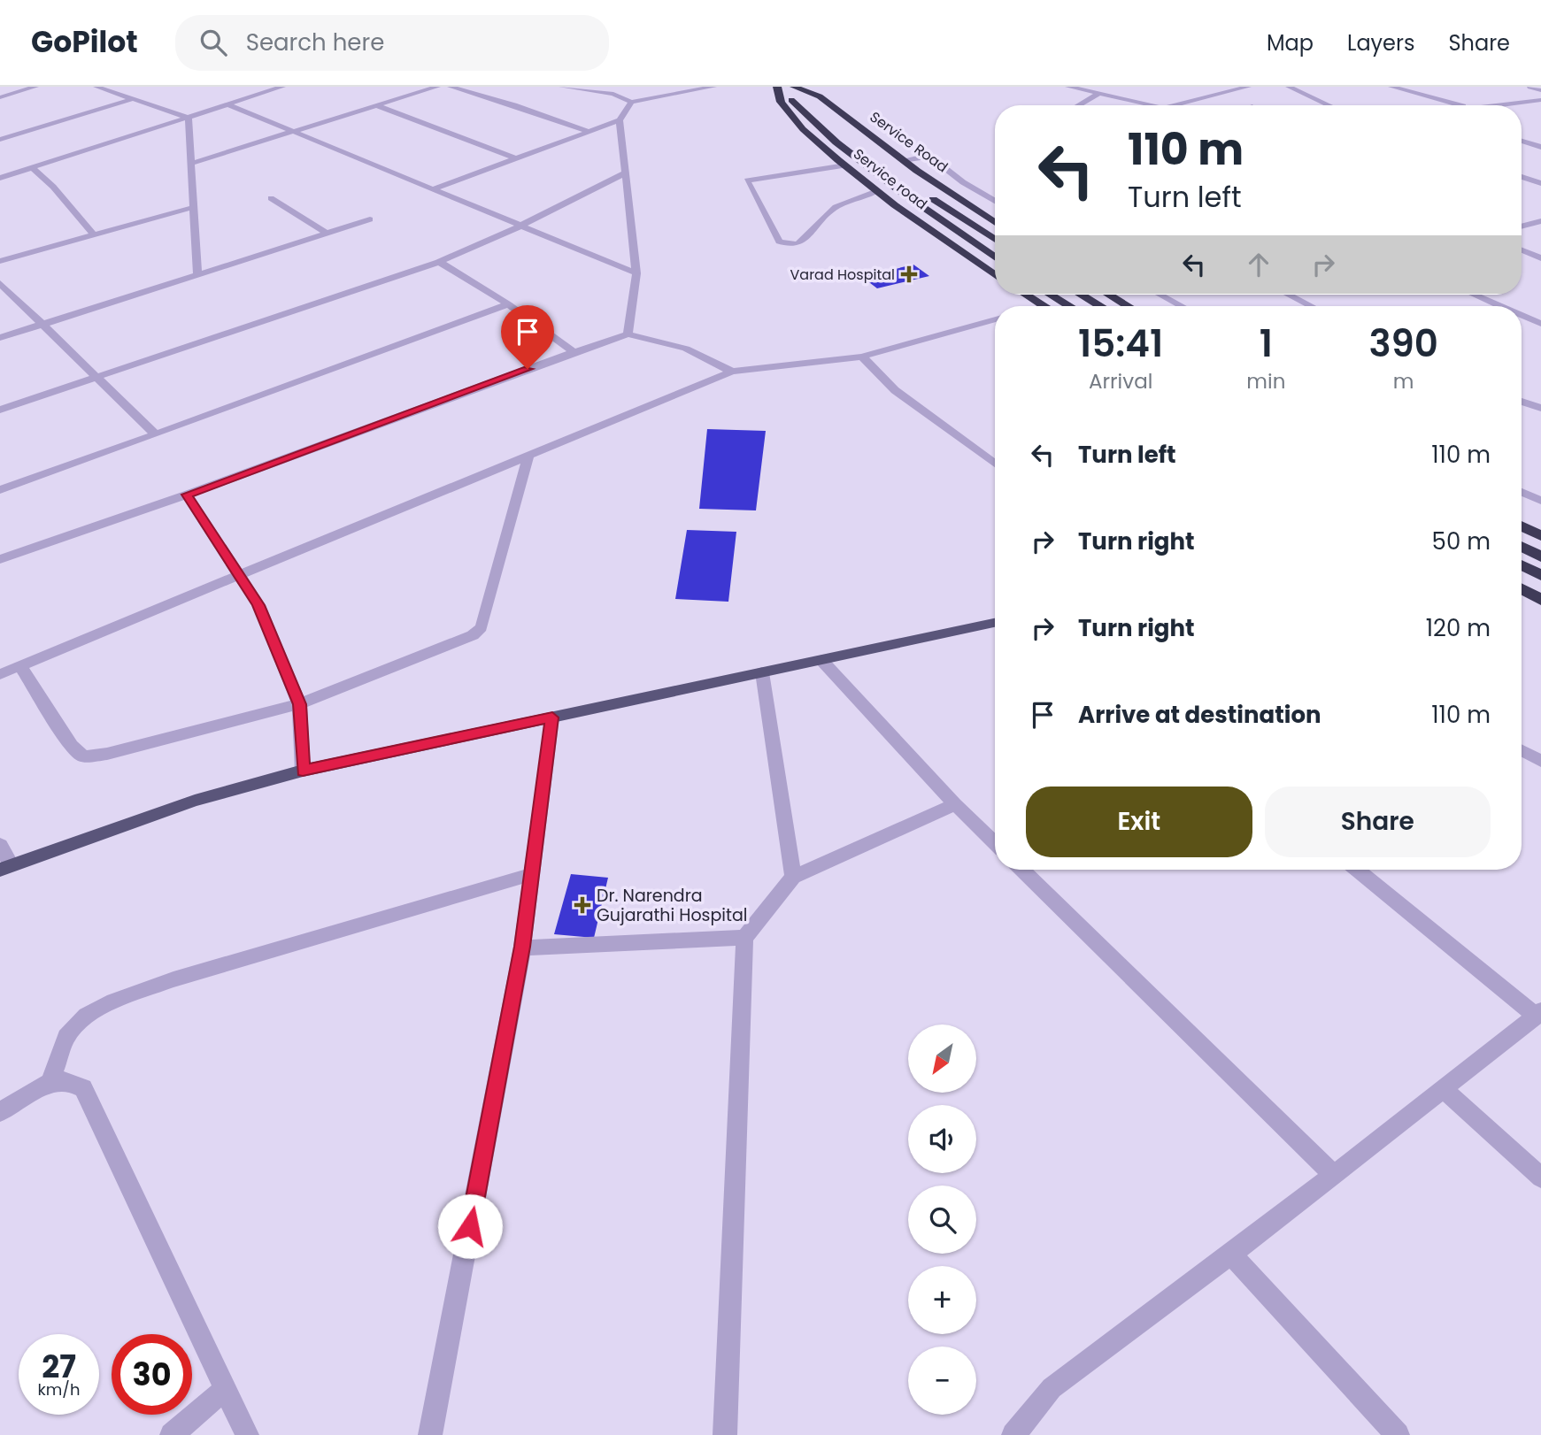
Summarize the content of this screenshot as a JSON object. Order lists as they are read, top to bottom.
{
  "streets": {
    "highway": ["Service Road", "Service road"]
  },
  "places": {
    "health": ["Varad Hospital", "Dr. Narendra Gujarathi Hospital"]
  },
  "north": "bottom left",
  "page": {
    "header": "GoPilot",
    "search": "Search here",
    "nav": ["Map", "Layers", "Share"],
    "turn": ["110 m", "Turn left"],
    "eta": [
      "15:41",
      "Arrival",
      "1",
      "min",
      "390",
      "m"
    ],
    "list": [
      {
        "name": "Turn left",
        "value": "110 m"
      },
      {
        "name": "Turn right",
        "value": "50 m"
      },
      {
        "name": "Turn right",
        "value": "120 m"
      },
      {
        "name": "Arrive at destination",
        "value": "110 m"
      }
    ],
    "buttons": ["Exit", "Share"],
    "map_buttons": ["+", "−"],
    "speed": "27 km/h",
    "limit": "30"
  }
}
